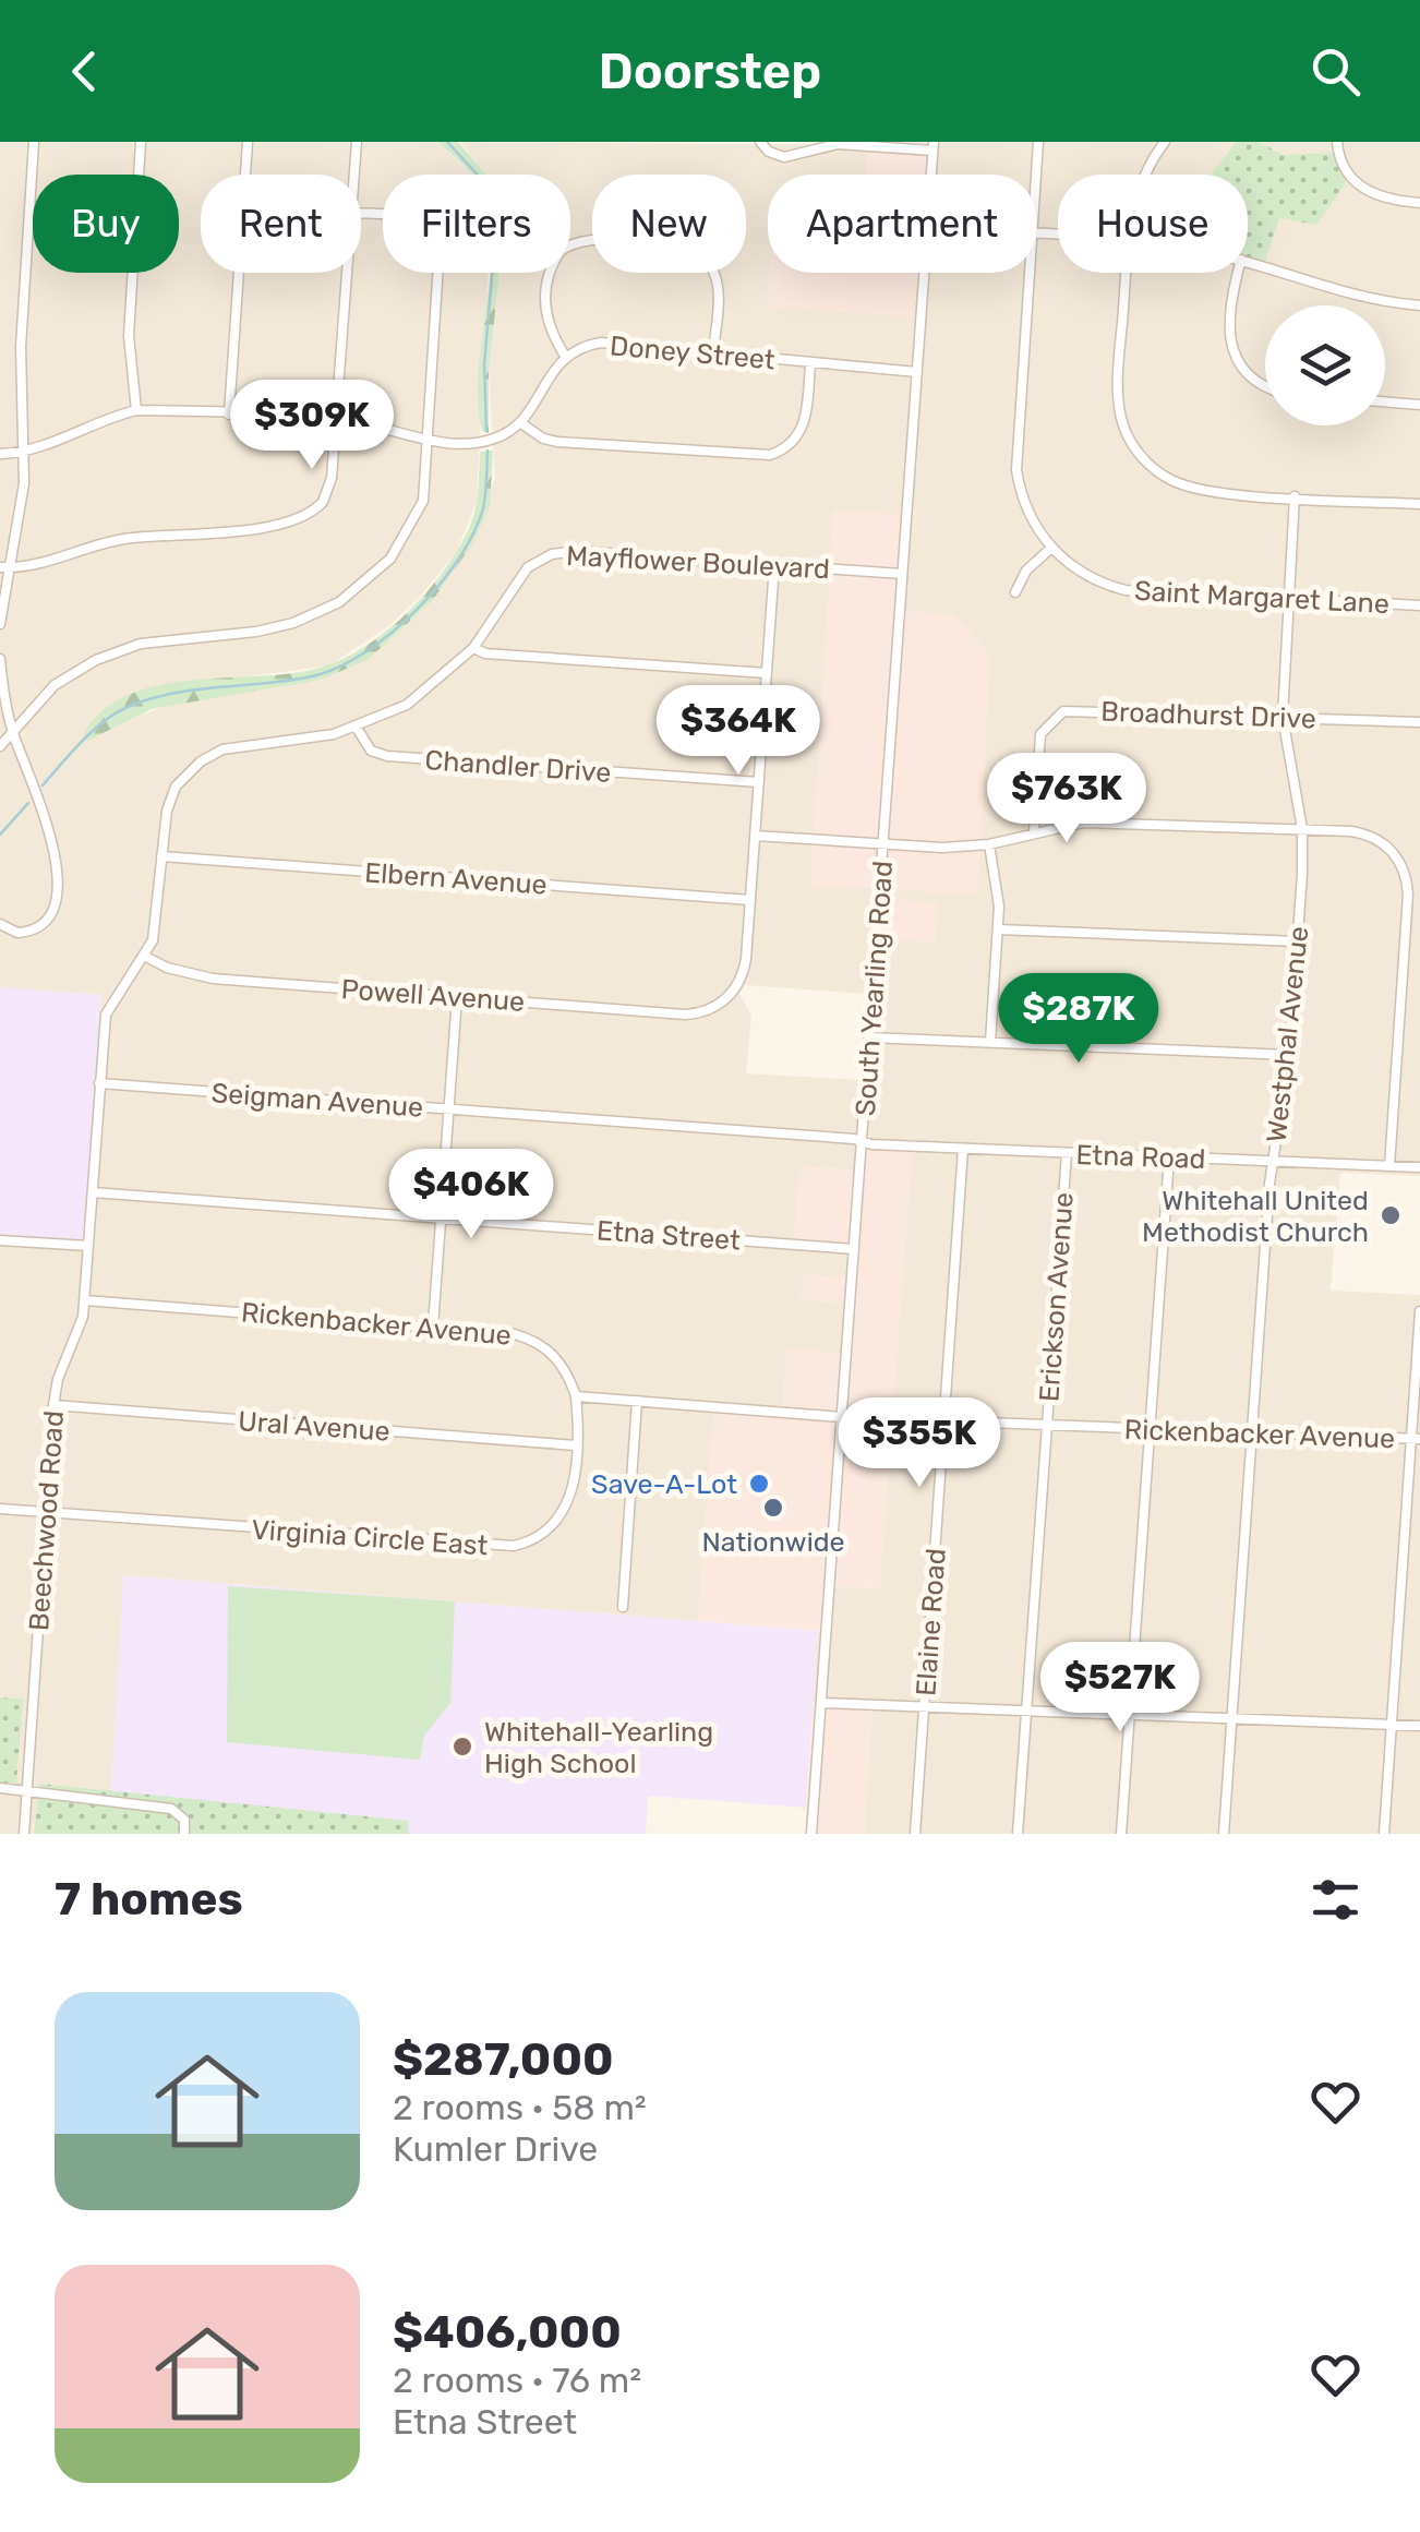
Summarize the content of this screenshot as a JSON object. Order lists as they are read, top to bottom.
{
  "streets": {
    "street": [
      "Doney Street",
      "Mayflower Boulevard",
      "Saint Margaret Lane",
      "Broadhurst Drive",
      "Chandler Drive",
      "Elbern Avenue",
      "South Yearling Road",
      "Powell Avenue",
      "Westphal Avenue",
      "Seigman Avenue",
      "Etna Road",
      "Etna Street",
      "Erickson Avenue",
      "Rickenbacker Avenue",
      "Ural Avenue",
      "Beechwood Road",
      "Virginia Circle East",
      "Elaine Road"
    ]
  },
  "crossings": [
    ["Doney Street", "South Yearling Road"],
    ["Mayflower Boulevard", "Chandler Drive"],
    ["Mayflower Boulevard", "Elbern Avenue"],
    ["Mayflower Boulevard", "South Yearling Road"],
    ["Mayflower Boulevard", "Powell Avenue"],
    ["Mayflower Boulevard", "Seigman Avenue"],
    ["Mayflower Boulevard", "Beechwood Road"],
    ["Saint Margaret Lane", "Westphal Avenue"],
    ["Broadhurst Drive", "Westphal Avenue"],
    ["Elbern Avenue", "Powell Avenue"],
    ["South Yearling Road", "Seigman Avenue"],
    ["South Yearling Road", "Etna Road"],
    ["South Yearling Road", "Etna Street"],
    ["South Yearling Road", "Rickenbacker Avenue"],
    ["Westphal Avenue", "Etna Road"],
    ["Westphal Avenue", "Rickenbacker Avenue"],
    ["Seigman Avenue", "Etna Road"],
    ["Seigman Avenue", "Beechwood Road"],
    ["Etna Road", "Erickson Avenue"],
    ["Etna Road", "Elaine Road"],
    ["Etna Street", "Beechwood Road"],
    ["Erickson Avenue", "Rickenbacker Avenue"],
    ["Rickenbacker Avenue", "Beechwood Road"],
    ["Rickenbacker Avenue", "Virginia Circle East"],
    ["Rickenbacker Avenue", "Elaine Road"],
    ["Ural Avenue", "Beechwood Road"],
    ["Ural Avenue", "Virginia Circle East"],
    ["Beechwood Road", "Virginia Circle East"]
  ],
  "places": [
    "Whitehall United Methodist Church",
    "Save-A-Lot",
    "Nationwide",
    "Whitehall-Yearling High School"
  ],
  "page": {
    "header": "Doorstep",
    "chip": [
      "Buy",
      "Rent",
      "Filters",
      "New",
      "Apartment",
      "House"
    ],
    "price": [
      "$309K",
      "$364K",
      "$763K",
      "$287K",
      "$406K",
      "$355K",
      "$527K"
    ],
    "heading": "7 homes",
    "list": [
      {
        "name": "$287,000",
        "note": "2 rooms · 58 m² · Kumler Drive"
      },
      {
        "name": "$406,000",
        "note": "2 rooms · 76 m² · Etna Street"
      }
    ]
  }
}
